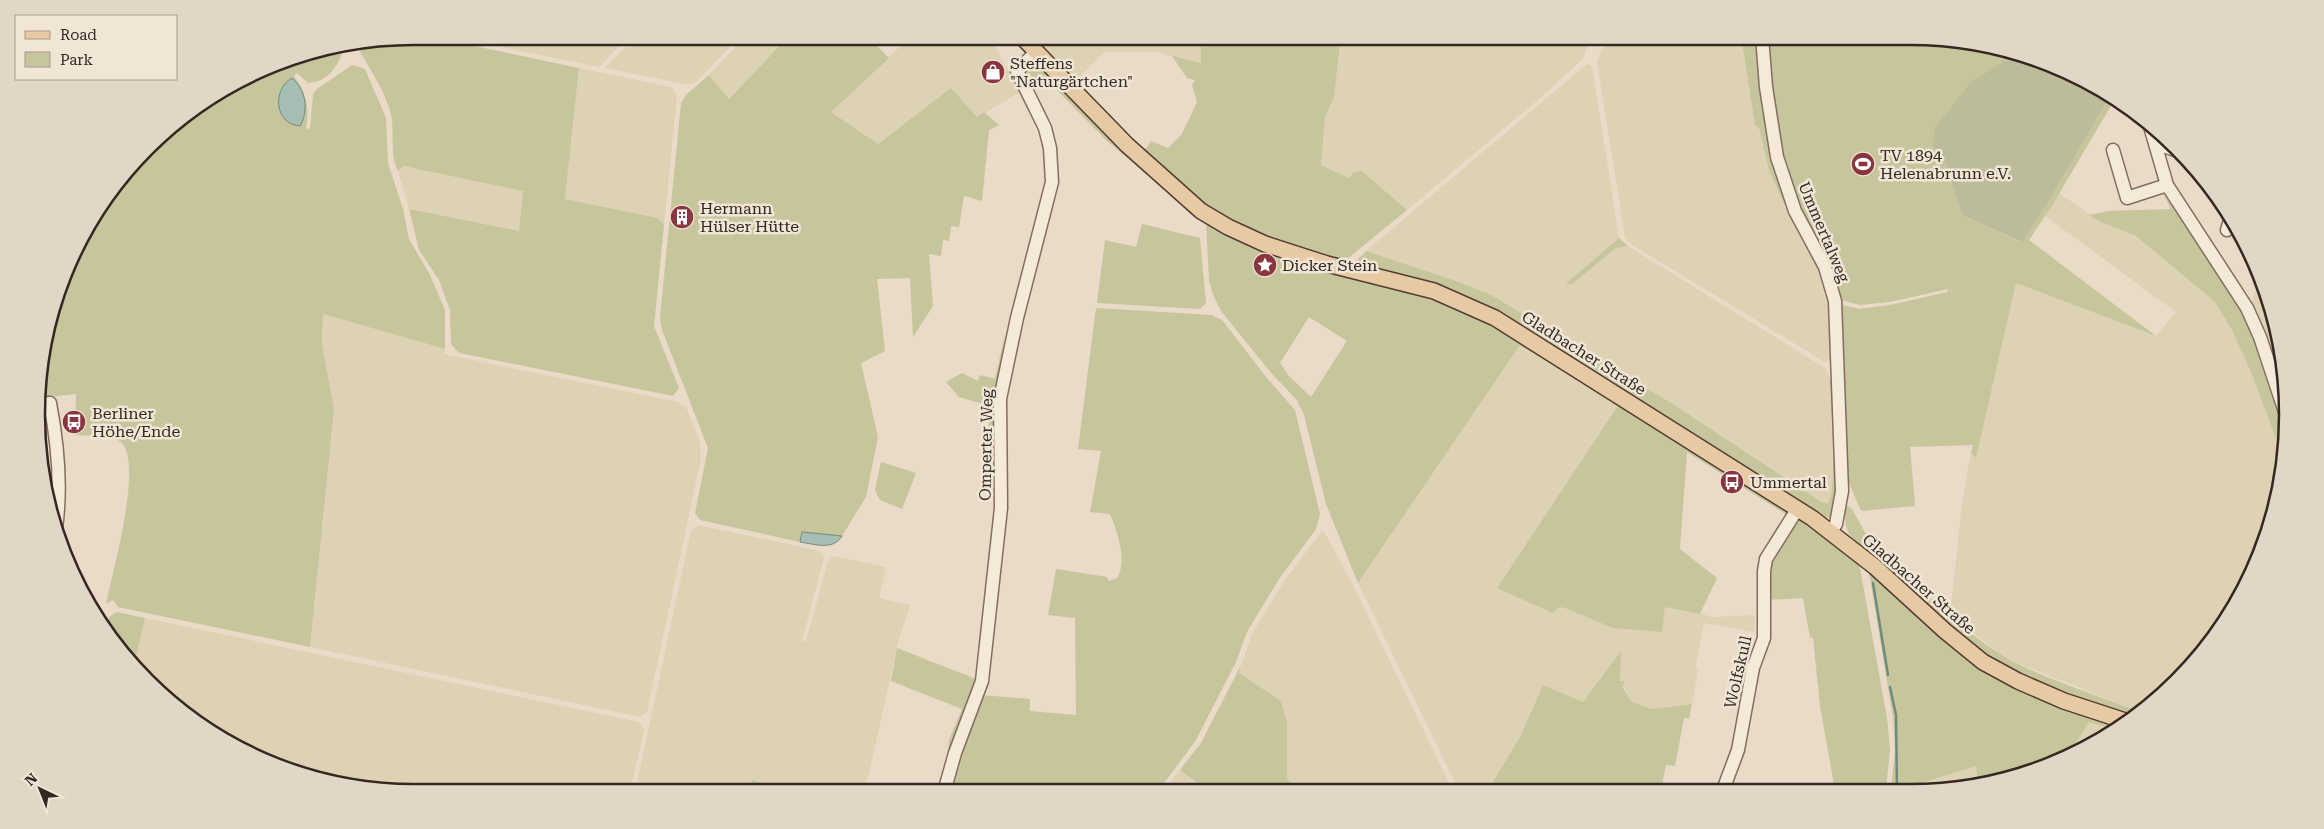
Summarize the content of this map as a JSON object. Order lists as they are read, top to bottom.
{
  "streets": {
    "main road": ["Gladbacher Straße"],
    "street": ["Ummertalweg", "Omperter Weg", "Wolfskull"]
  },
  "crossings": [
    ["Ummertalweg", "Gladbacher Straße"],
    ["Gladbacher Straße", "Omperter Weg"],
    ["Gladbacher Straße", "Wolfskull"]
  ],
  "places": {
    "shop": ["Steffens \"Naturgärtchen\""],
    "sports": ["TV 1894 Helenabrunn e.V."],
    "building": ["Hermann Hülser Hütte"],
    "place": ["Dicker Stein"],
    "bus stop": ["Berliner Höhe/Ende", "Ummertal"]
  },
  "legend": ["Road", "Park"],
  "north": "top left"
}
